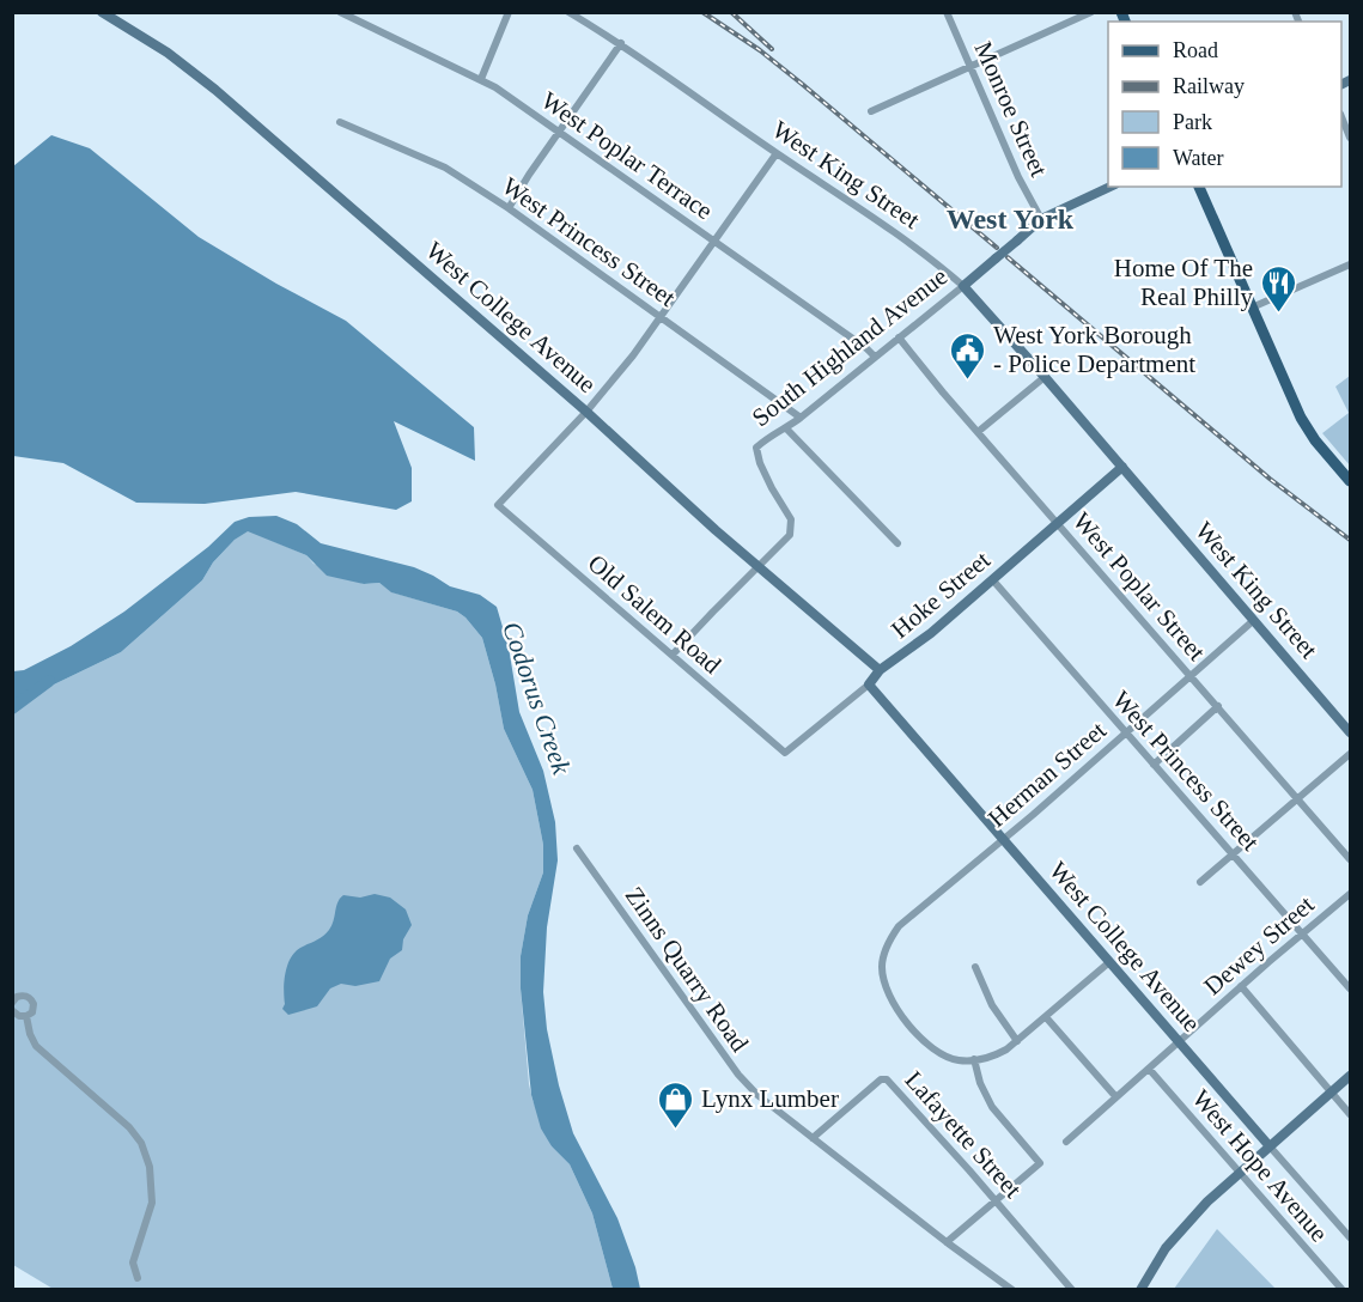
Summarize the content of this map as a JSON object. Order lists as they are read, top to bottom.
{
  "streets": {
    "street": [
      "Monroe Street",
      "West Poplar Terrace",
      "West King Street",
      "West Princess Street",
      "West College Avenue",
      "South Highland Avenue",
      "West Poplar Street",
      "Hoke Street",
      "Old Salem Road",
      "Herman Street",
      "Dewey Street",
      "Zinns Quarry Road",
      "Lafayette Street",
      "West Hope Avenue"
    ]
  },
  "crossings": [
    ["Monroe Street", "South Highland Avenue"],
    ["West Poplar Terrace", "South Highland Avenue"],
    ["West King Street", "South Highland Avenue"],
    ["West King Street", "Hoke Street"],
    ["West King Street", "Herman Street"],
    ["West Princess Street", "South Highland Avenue"],
    ["West Princess Street", "Hoke Street"],
    ["West Princess Street", "Herman Street"],
    ["West Princess Street", "Dewey Street"],
    ["West College Avenue", "South Highland Avenue"],
    ["West College Avenue", "Hoke Street"],
    ["West College Avenue", "Old Salem Road"],
    ["West College Avenue", "Herman Street"],
    ["West College Avenue", "Dewey Street"],
    ["South Highland Avenue", "West Poplar Street"],
    ["South Highland Avenue", "Old Salem Road"],
    ["West Poplar Street", "Hoke Street"],
    ["West Poplar Street", "Herman Street"],
    ["Hoke Street", "Old Salem Road"],
    ["Dewey Street", "West Hope Avenue"],
    ["Zinns Quarry Road", "Lafayette Street"]
  ],
  "districts": ["West York"],
  "water": ["Codorus Creek"],
  "places": {
    "restaurant": ["Home Of The Real Philly"],
    "public building": ["West York Borough - Police Department"],
    "shop": ["Lynx Lumber"]
  },
  "legend": [
    "Road",
    "Railway",
    "Park",
    "Water"
  ]
}
